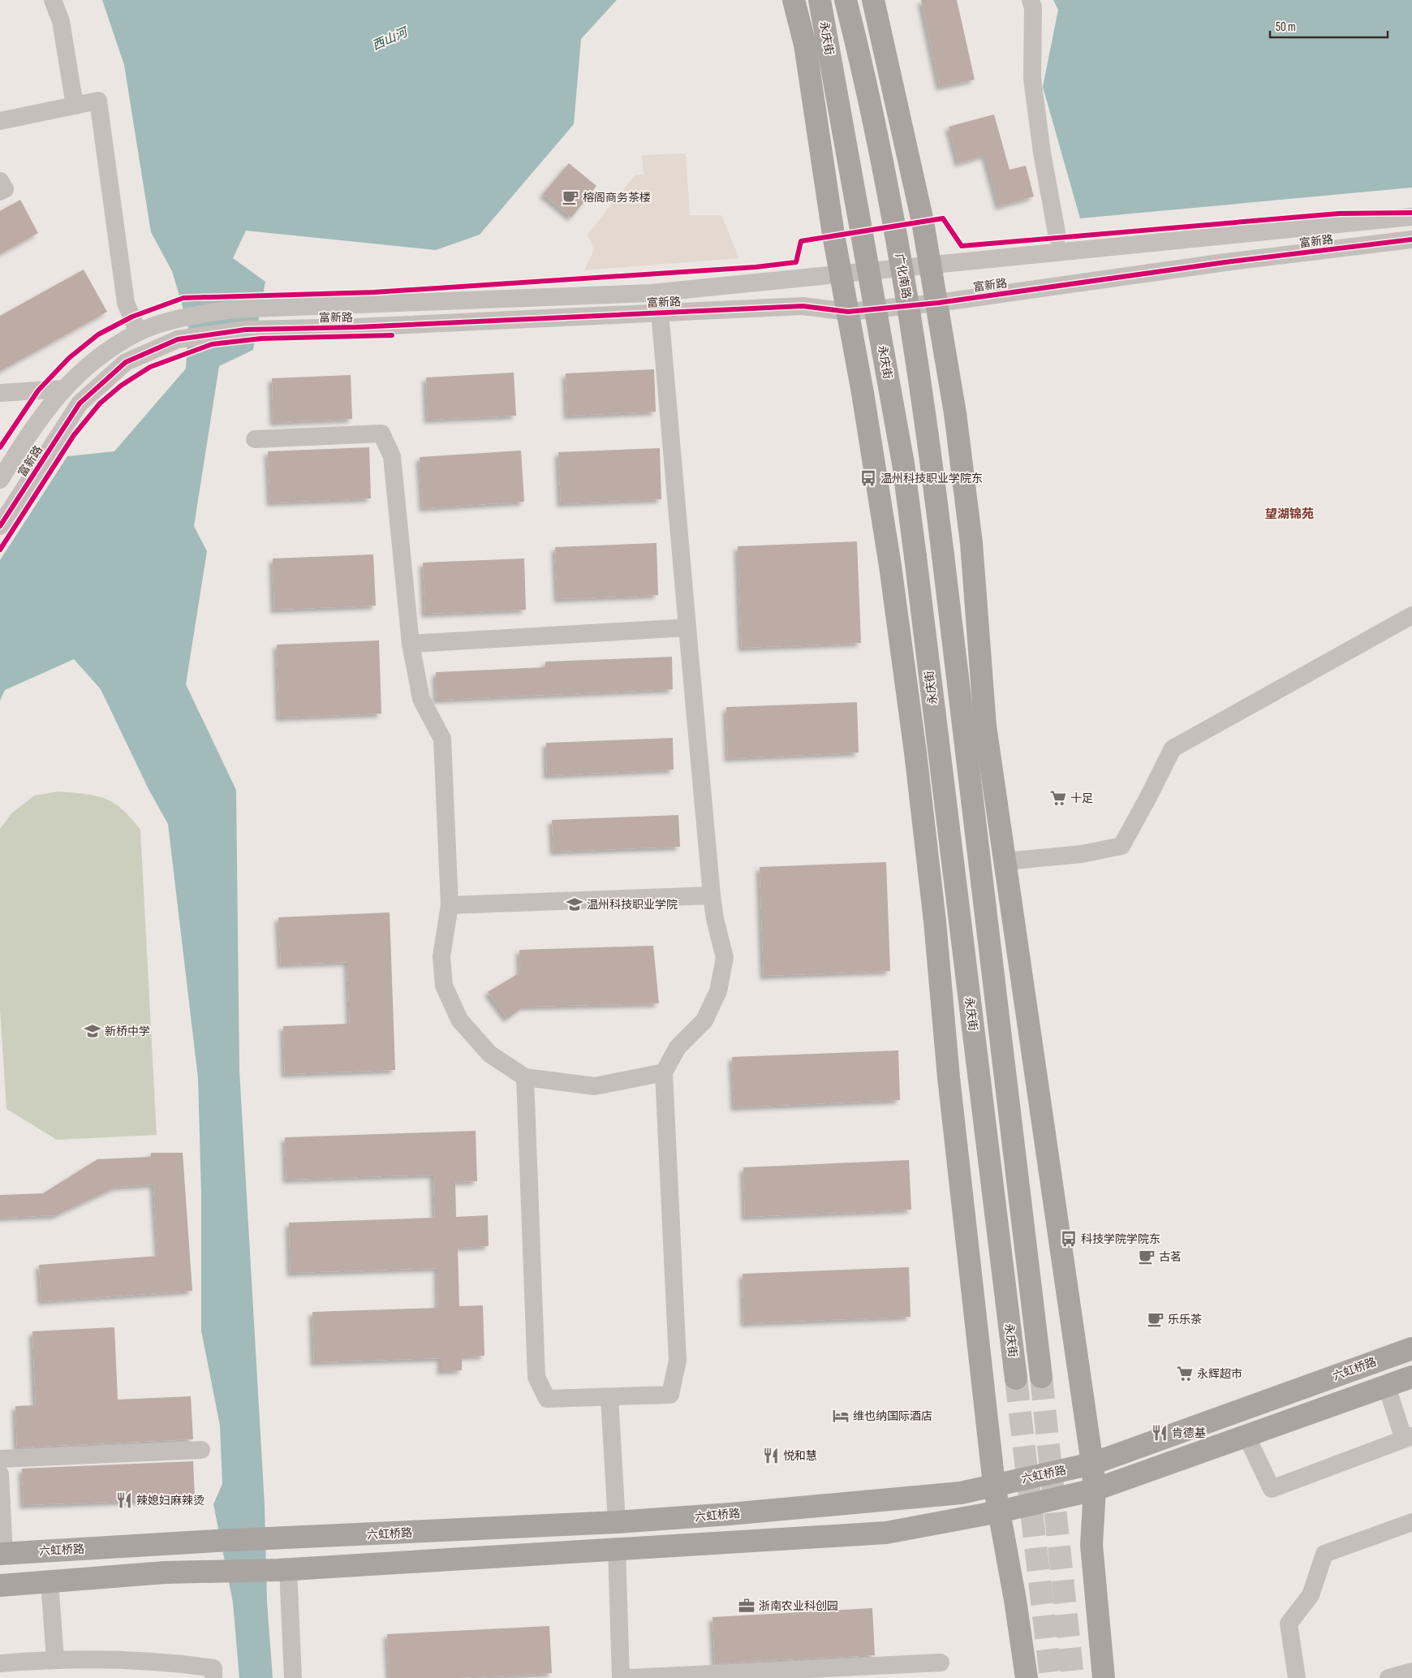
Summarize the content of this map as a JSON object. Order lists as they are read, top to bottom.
{
  "streets": {
    "main road": ["永庆街", "广化南路", "六虹桥路"],
    "street": ["富新路"]
  },
  "districts": ["望湖锦苑"],
  "water": ["西山河"],
  "places": {
    "cafe": ["榕阁商务茶楼", "古茗", "乐乐茶"],
    "bus stop": ["温州科技职业学院东", "科技学院学院东"],
    "supermarket": ["十足", "永辉超市"],
    "school or university": ["温州科技职业学院", "新桥中学"],
    "hotel": ["维也纳国际酒店"],
    "restaurant": ["肯德基", "悦和慧", "辣媳妇麻辣烫"],
    "office": ["浙南农业科创园"]
  },
  "scale_bar": "50 m"
}
